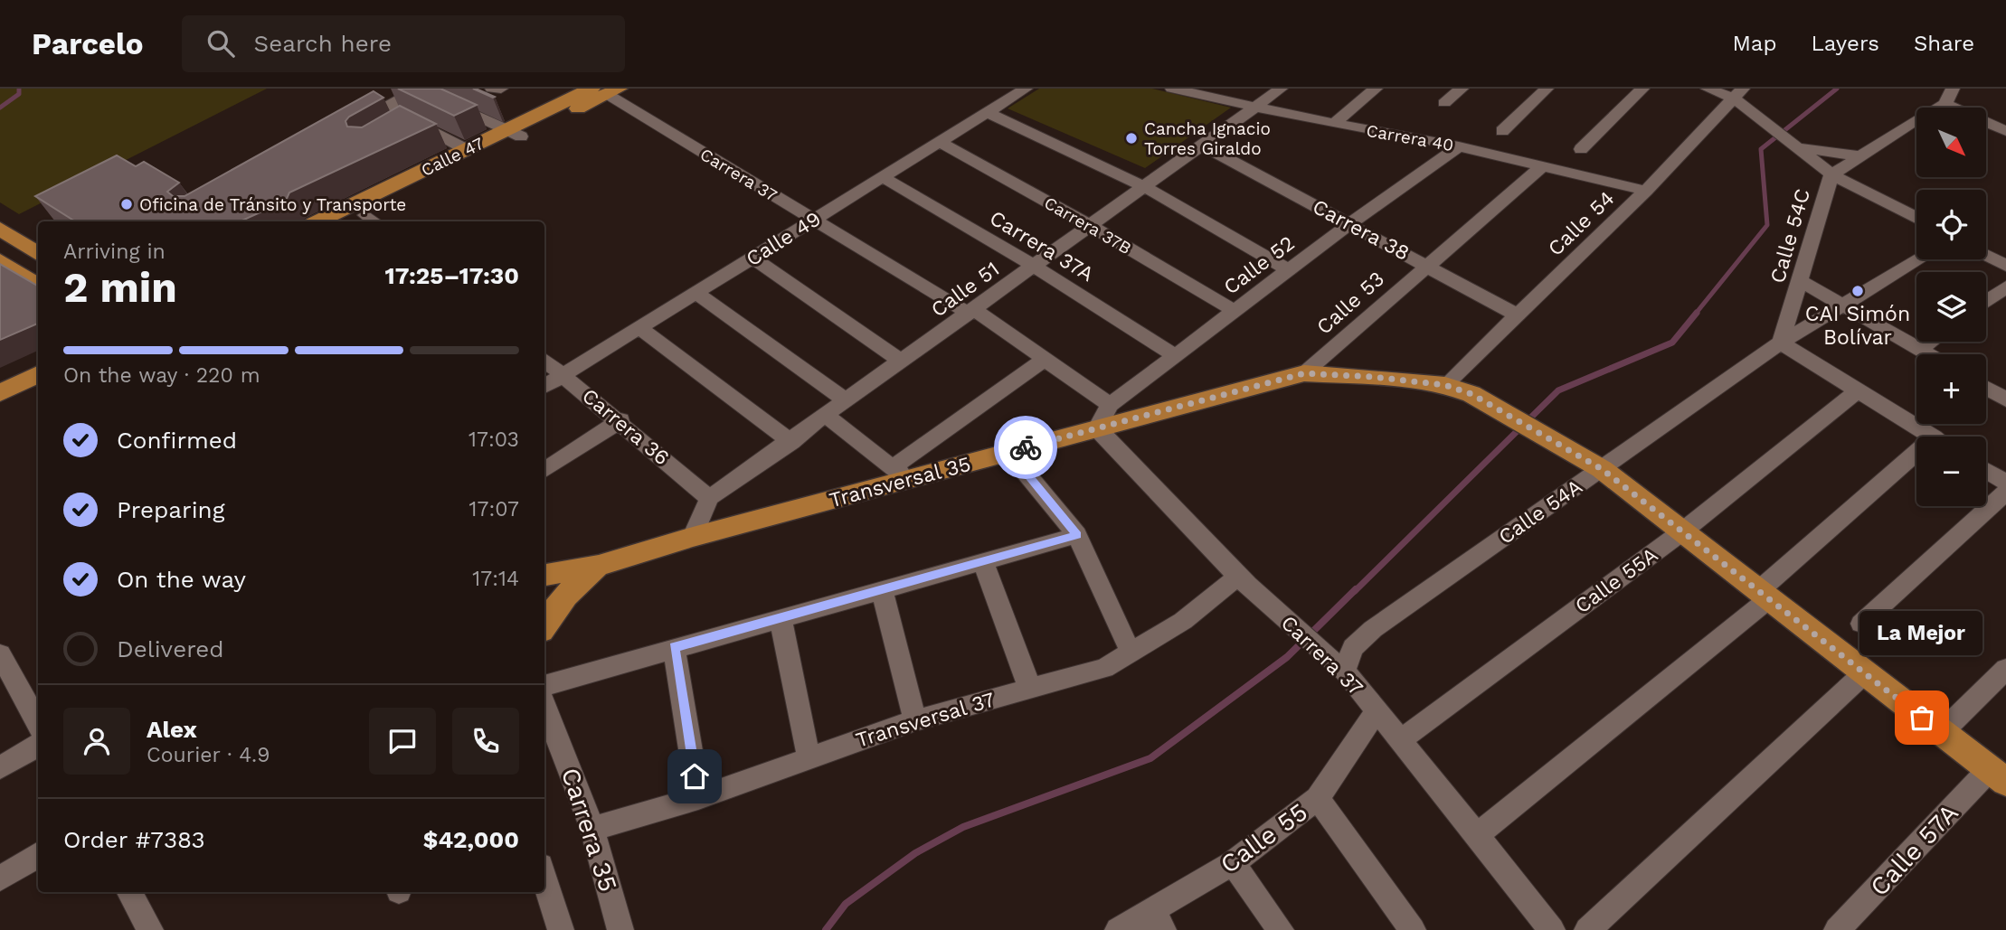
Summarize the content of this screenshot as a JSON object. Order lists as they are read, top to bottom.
{
  "streets": {
    "main road": ["Calle 47", "Transversal 35"],
    "street": [
      "Carrera 40",
      "Carrera 37",
      "Calle 54",
      "Carrera 37B",
      "Carrera 38",
      "Calle 54C",
      "Calle 49",
      "Carrera 37A",
      "Calle 52",
      "Calle 51",
      "Calle 53",
      "Carrera 36",
      "Calle 54A",
      "Calle 55A",
      "Transversal 37",
      "Carrera 35",
      "Calle 55",
      "Calle 57A"
    ]
  },
  "crossings": [
    ["Carrera 40", "Calle 54"],
    ["Carrera 40", "Calle 52"],
    ["Carrera 40", "Calle 51"],
    ["Carrera 40", "Calle 53"],
    ["Calle 47", "Carrera 37"],
    ["Carrera 37", "Calle 49"],
    ["Carrera 37", "Calle 52"],
    ["Carrera 37", "Calle 51"],
    ["Carrera 37", "Transversal 35"],
    ["Carrera 37", "Calle 54A"],
    ["Carrera 37", "Calle 55A"],
    ["Carrera 37", "Transversal 37"],
    ["Carrera 37", "Calle 55"],
    ["Calle 54", "Carrera 38"],
    ["Calle 54", "Transversal 35"],
    ["Carrera 37B", "Calle 49"],
    ["Carrera 37B", "Calle 52"],
    ["Carrera 37B", "Calle 51"],
    ["Carrera 38", "Calle 52"],
    ["Carrera 38", "Calle 51"],
    ["Carrera 38", "Calle 53"],
    ["Calle 54C", "Calle 54A"],
    ["Calle 49", "Carrera 37A"],
    ["Calle 49", "Carrera 36"],
    ["Carrera 37A", "Calle 52"],
    ["Carrera 37A", "Calle 51"],
    ["Calle 52", "Transversal 35"],
    ["Calle 51", "Carrera 36"],
    ["Calle 53", "Transversal 35"],
    ["Transversal 37", "Carrera 35"]
  ],
  "places": [
    "Cancha Ignacio Torres Giraldo",
    "Oficina de Tránsito y Transporte",
    "CAI Simón Bolívar",
    "La Mejor"
  ],
  "north": "bottom right",
  "page": {
    "header": "Parcelo",
    "search": "Search here",
    "nav": ["Map", "Layers", "Share"],
    "map_buttons": ["+", "−"],
    "heading": ["2 min", "Arriving in", "17:25–17:30"],
    "panel": [
      "Alex",
      "Courier · 4.9",
      "Order #7383",
      "$42,000"
    ],
    "bar": "On the way · 220 m",
    "list": [
      ["Confirmed", "17:03"],
      ["Preparing", "17:07"],
      ["On the way", "17:14"],
      "Delivered"
    ],
    "bubble": "La Mejor"
  }
}
